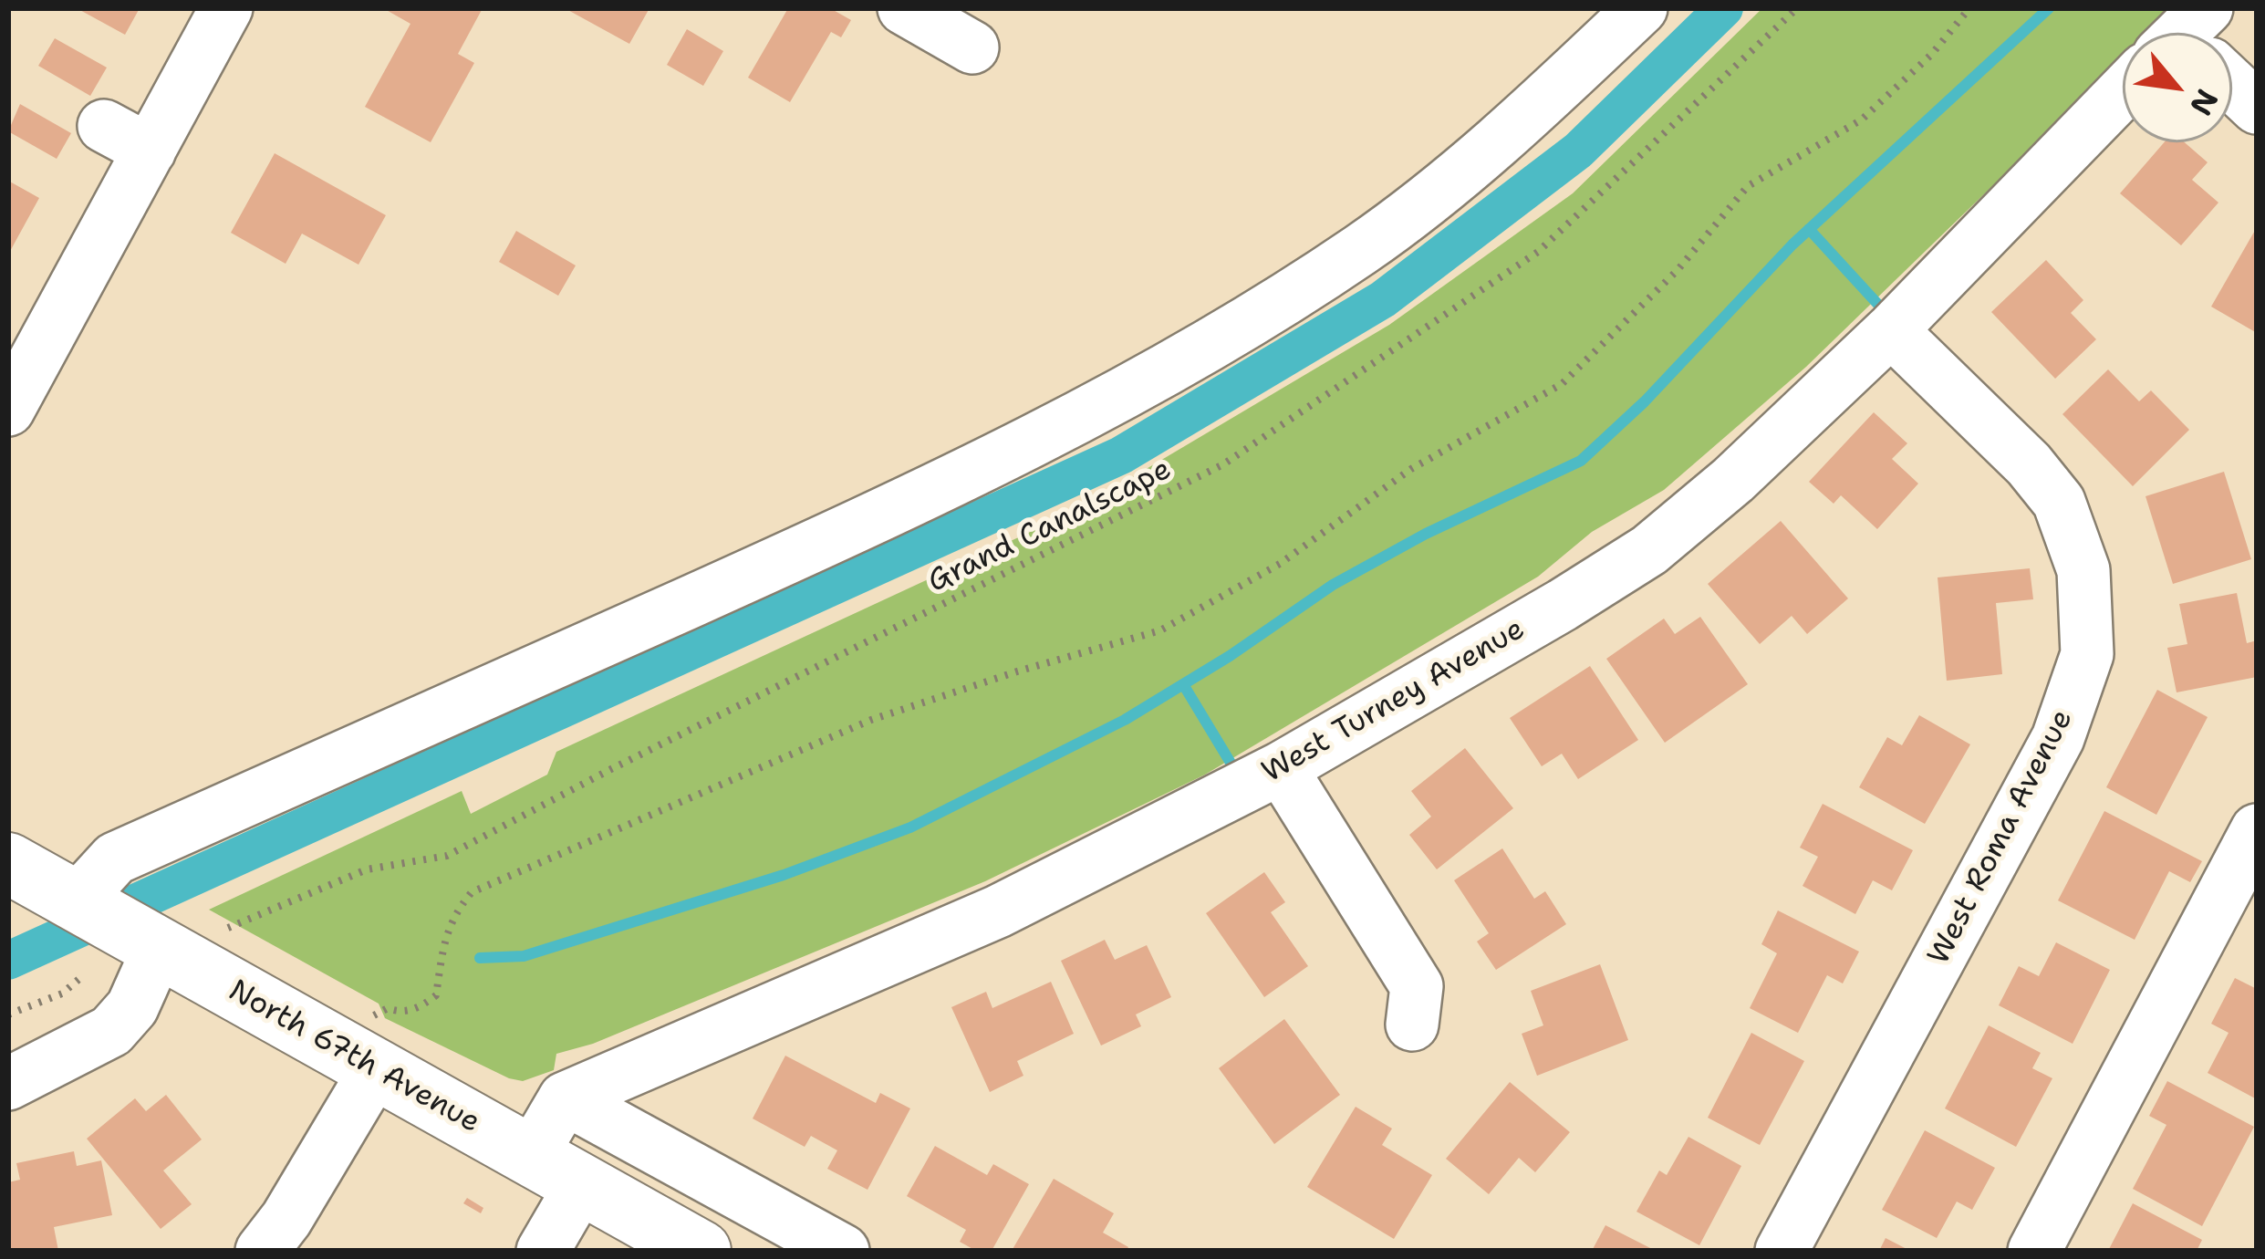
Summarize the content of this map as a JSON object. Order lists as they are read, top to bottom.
{
  "streets": {
    "main road": ["North 67th Avenue"],
    "street": ["West Turney Avenue", "West Roma Avenue"],
    "path": ["Grand Canalscape"]
  },
  "crossings": [
    ["West Turney Avenue", "West Roma Avenue"]
  ],
  "north": "bottom right"
}
